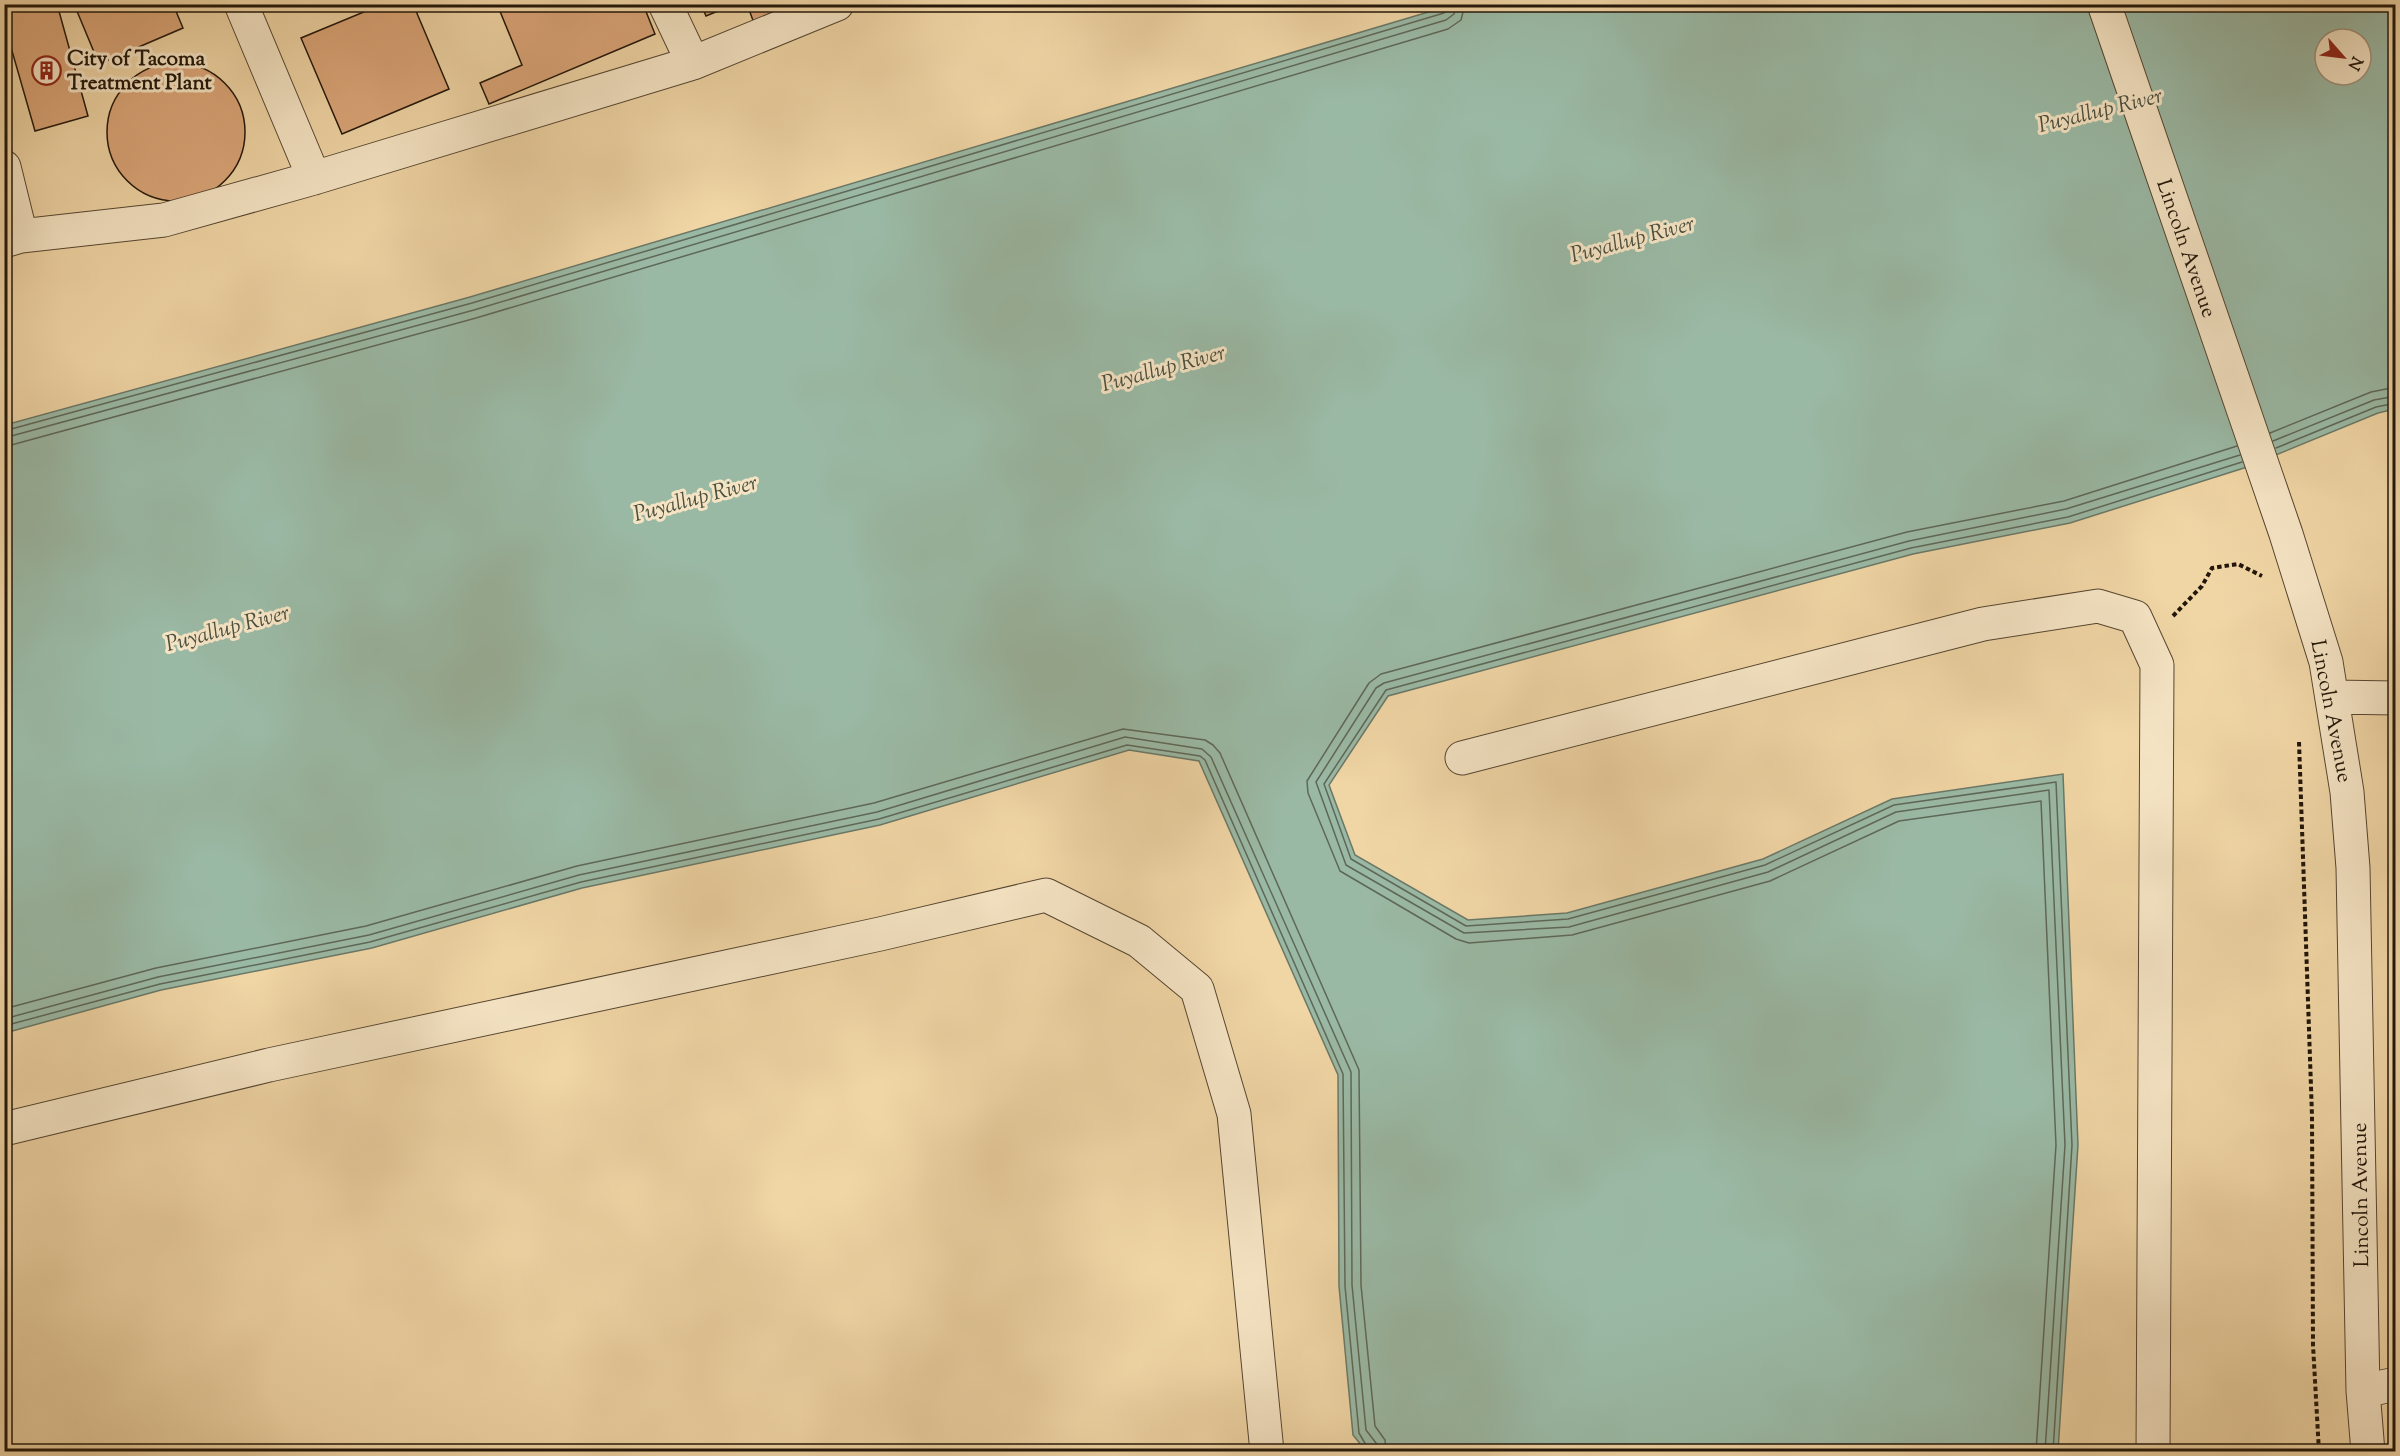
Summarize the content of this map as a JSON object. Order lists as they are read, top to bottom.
{
  "streets": {
    "street": ["Lincoln Avenue"]
  },
  "water": ["Puyallup River"],
  "places": {
    "building": ["City of Tacoma Treatment Plant"]
  },
  "north": "bottom right"
}
